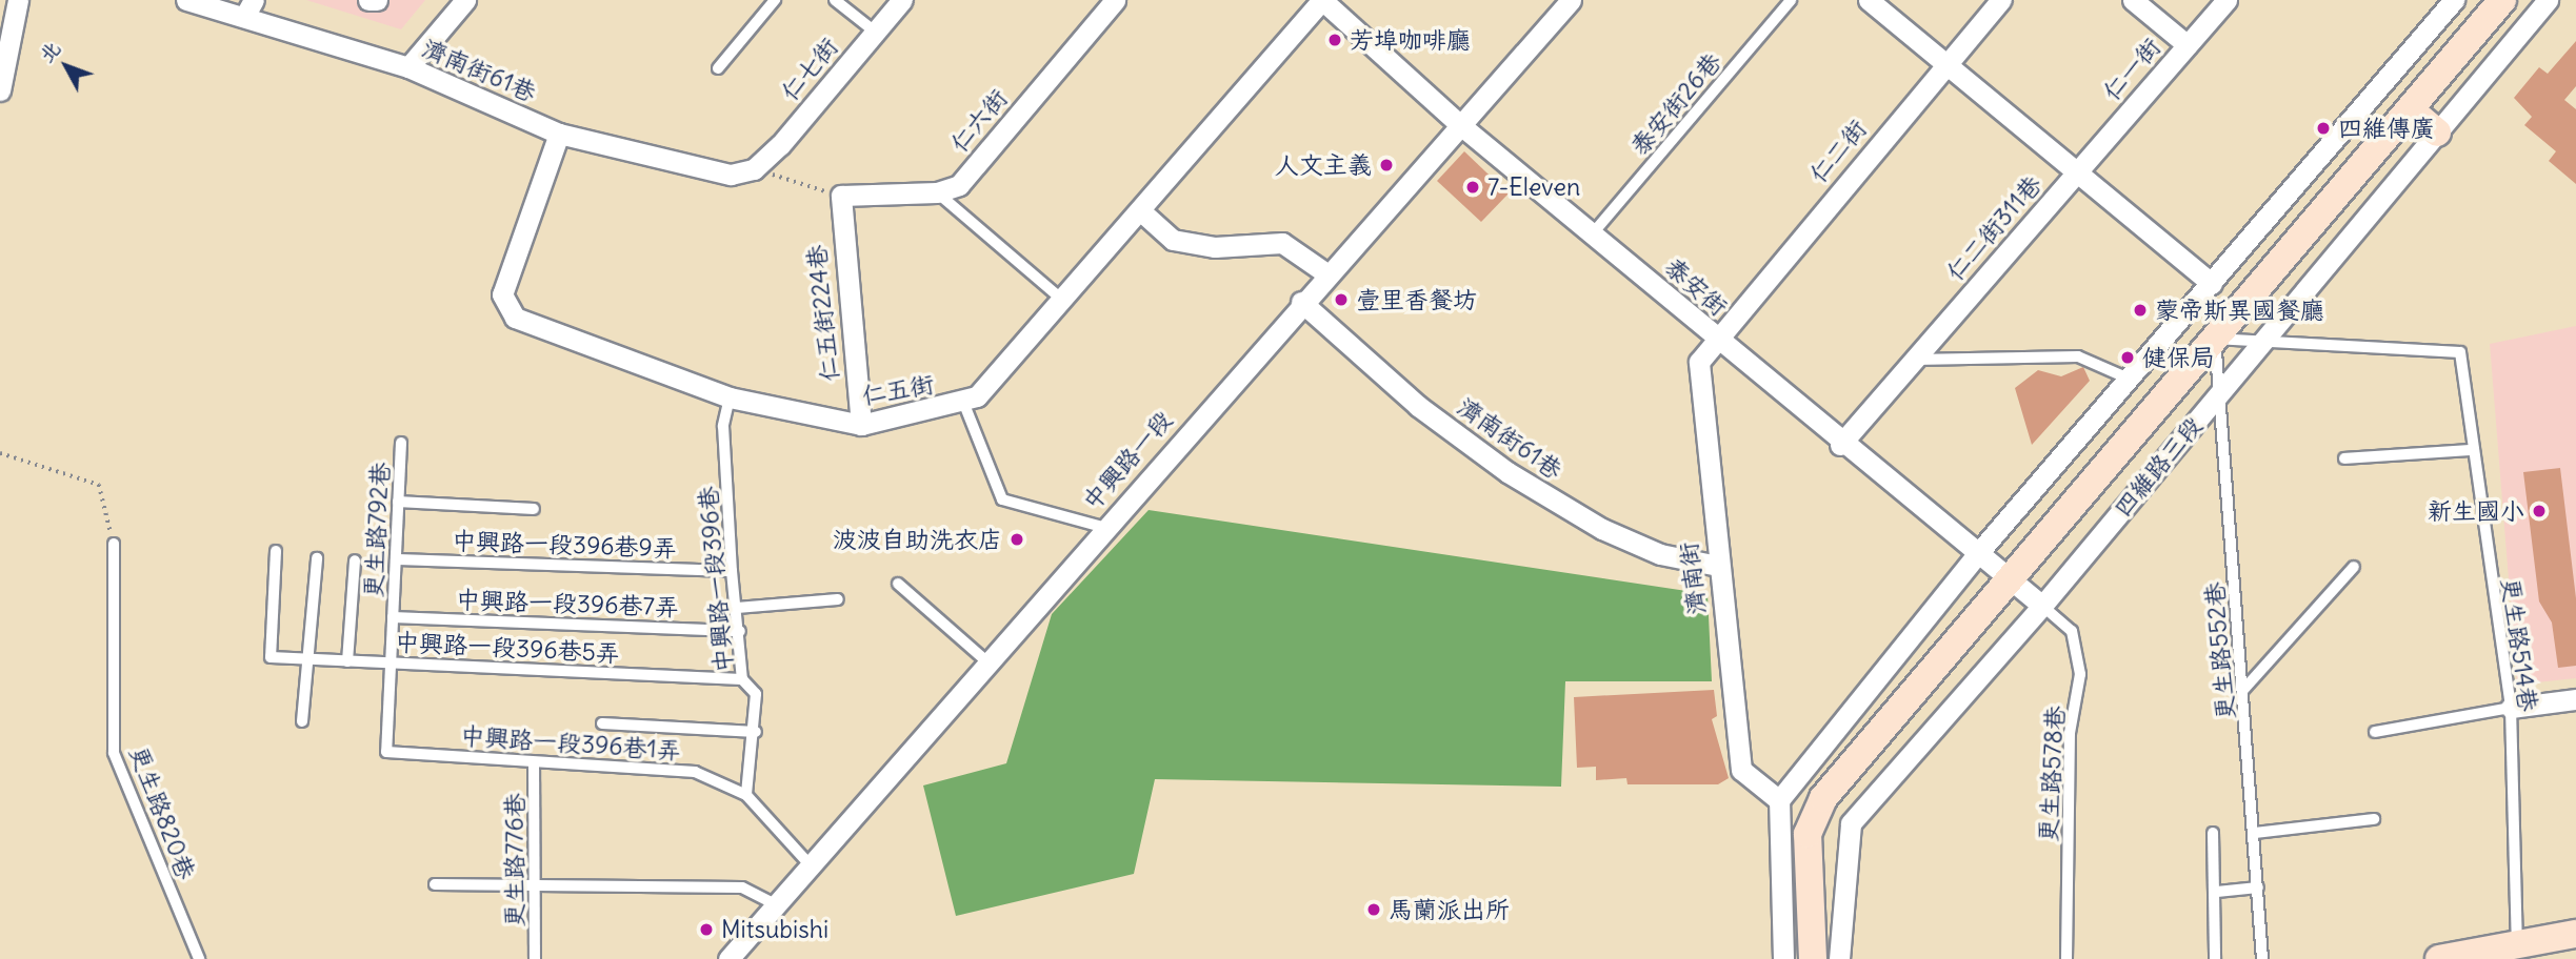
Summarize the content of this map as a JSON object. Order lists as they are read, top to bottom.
{
  "streets": {
    "street": [
      "仁七街",
      "仁一街",
      "濟南街61巷",
      "仁六街",
      "仁二街",
      "仁二街311巷",
      "泰安街",
      "仁五街224巷",
      "仁五街",
      "中興路一段",
      "四維路三段",
      "濟南街"
    ],
    "lane": [
      "泰安街26巷",
      "更生路792巷",
      "中興路一段396巷9弄",
      "中興路一段396巷",
      "中興路一段396巷7弄",
      "更生路514巷",
      "中興路一段396巷5弄",
      "更生路552巷",
      "中興路一段396巷1弄",
      "更生路578巷",
      "更生路820巷",
      "更生路776巷"
    ]
  },
  "crossings": [
    ["仁七街", "濟南街61巷"],
    ["仁一街", "仁二街311巷"],
    ["濟南街61巷", "仁五街"],
    ["濟南街61巷", "中興路一段"],
    ["濟南街61巷", "濟南街"],
    ["泰安街26巷", "泰安街"],
    ["仁六街", "仁五街224巷"],
    ["仁二街", "仁二街311巷"],
    ["仁二街", "泰安街"],
    ["仁二街", "濟南街"],
    ["仁二街311巷", "泰安街"],
    ["泰安街", "仁五街"],
    ["泰安街", "中興路一段"],
    ["泰安街", "四維路三段"],
    ["泰安街", "濟南街"],
    ["泰安街", "更生路578巷"],
    ["仁五街224巷", "仁五街"],
    ["仁五街", "中興路一段396巷"],
    ["四維路三段", "更生路514巷"],
    ["四維路三段", "更生路552巷"],
    ["四維路三段", "更生路578巷"],
    ["更生路792巷", "中興路一段396巷9弄"],
    ["更生路792巷", "中興路一段396巷7弄"],
    ["更生路792巷", "中興路一段396巷5弄"],
    ["更生路792巷", "中興路一段396巷1弄"],
    ["中興路一段396巷9弄", "中興路一段396巷"],
    ["中興路一段396巷", "中興路一段396巷7弄"],
    ["中興路一段396巷", "中興路一段396巷5弄"],
    ["中興路一段396巷", "中興路一段396巷1弄"],
    ["中興路一段396巷1弄", "更生路776巷"]
  ],
  "places": [
    "芳埠咖啡廳",
    "四維傳廣",
    "人文主義",
    "7-Eleven",
    "壹里香餐坊",
    "蒙帝斯異國餐廳",
    "健保局",
    "新生國小",
    "波波自助洗衣店",
    "馬蘭派出所",
    "Mitsubishi"
  ],
  "north": "top left"
}
